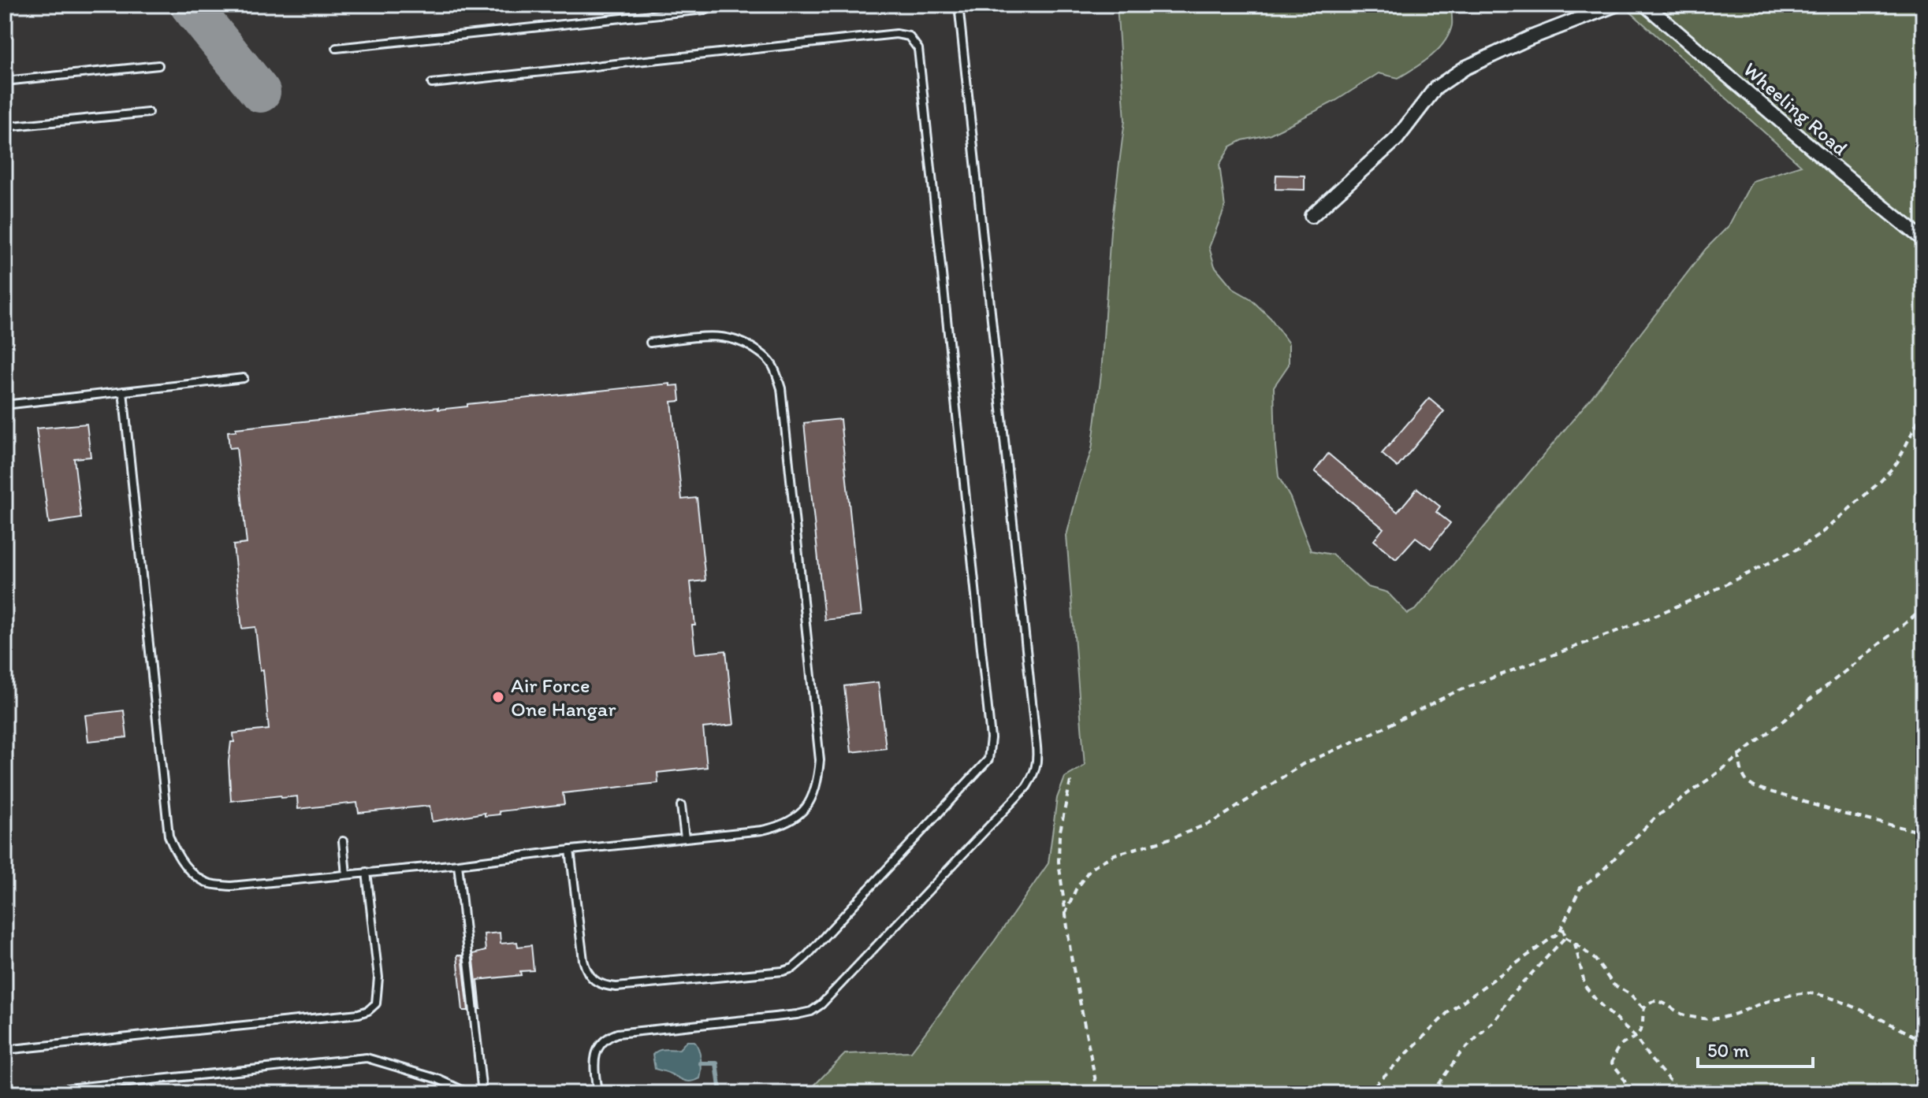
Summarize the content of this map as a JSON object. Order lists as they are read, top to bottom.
{
  "streets": {
    "street": ["Wheeling Road"]
  },
  "places": ["Air Force One Hangar"],
  "scale_bar": "50 m"
}
